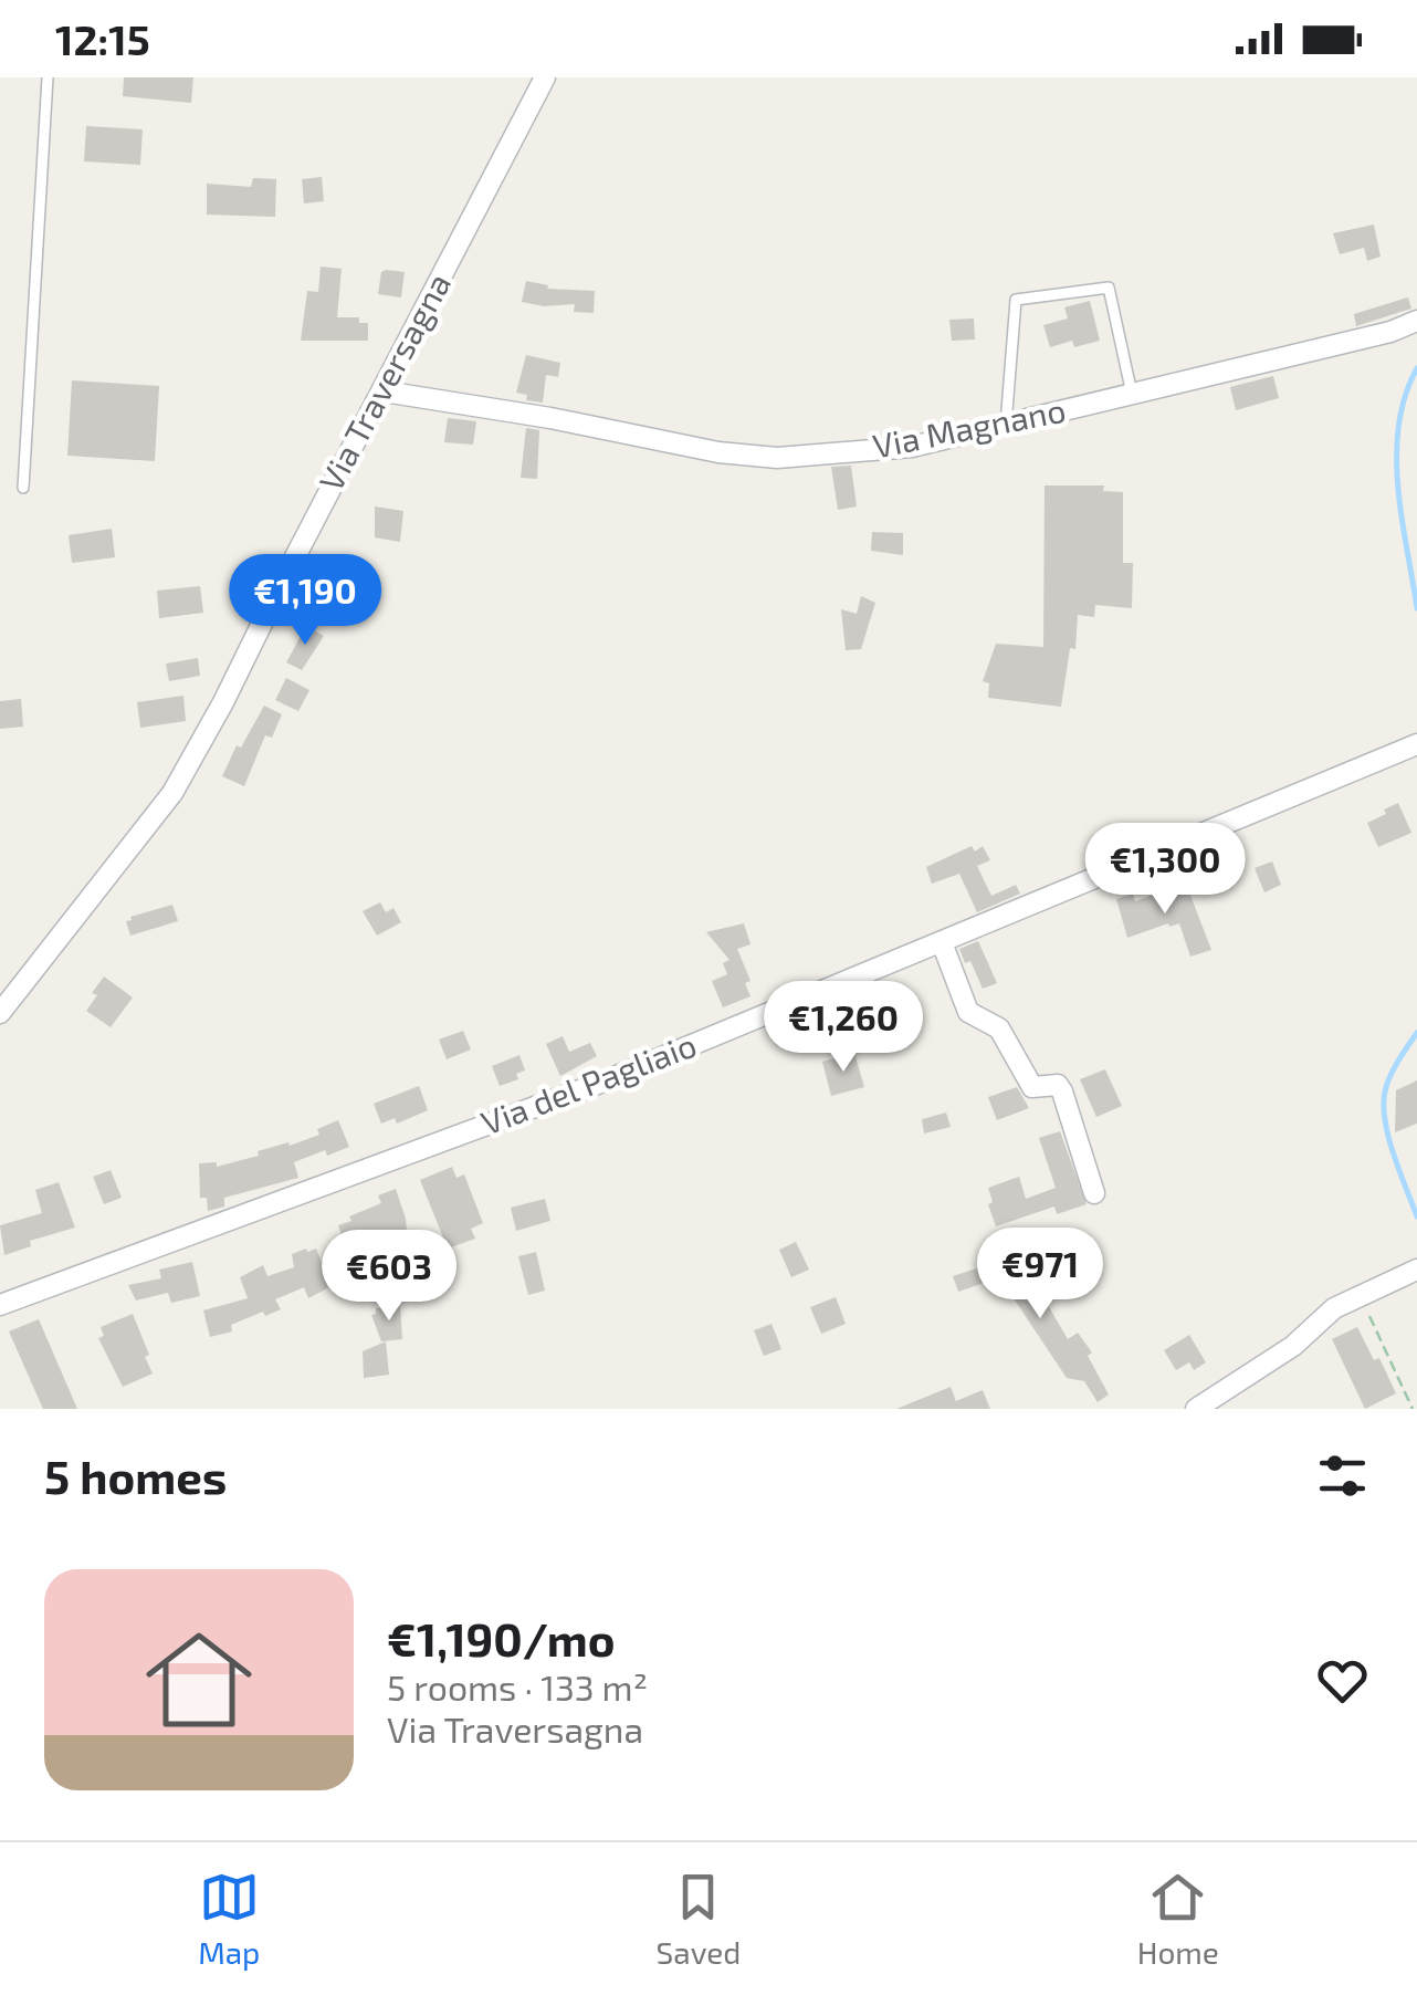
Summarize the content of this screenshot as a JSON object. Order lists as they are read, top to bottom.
{
  "streets": {
    "street": ["Via Traversagna", "Via Magnano", "Via del Pagliaio"]
  },
  "crossings": [
    ["Via Traversagna", "Via Magnano"]
  ],
  "page": {
    "status": "12:15",
    "price": [
      "€1,190",
      "€1,300",
      "€1,260",
      "€971",
      "€603"
    ],
    "heading": "5 homes",
    "list": [
      {
        "name": "€1,190/mo",
        "note": "5 rooms · 133 m² · Via Traversagna"
      }
    ],
    "tabs": ["Map", "Saved", "Home"]
  }
}
